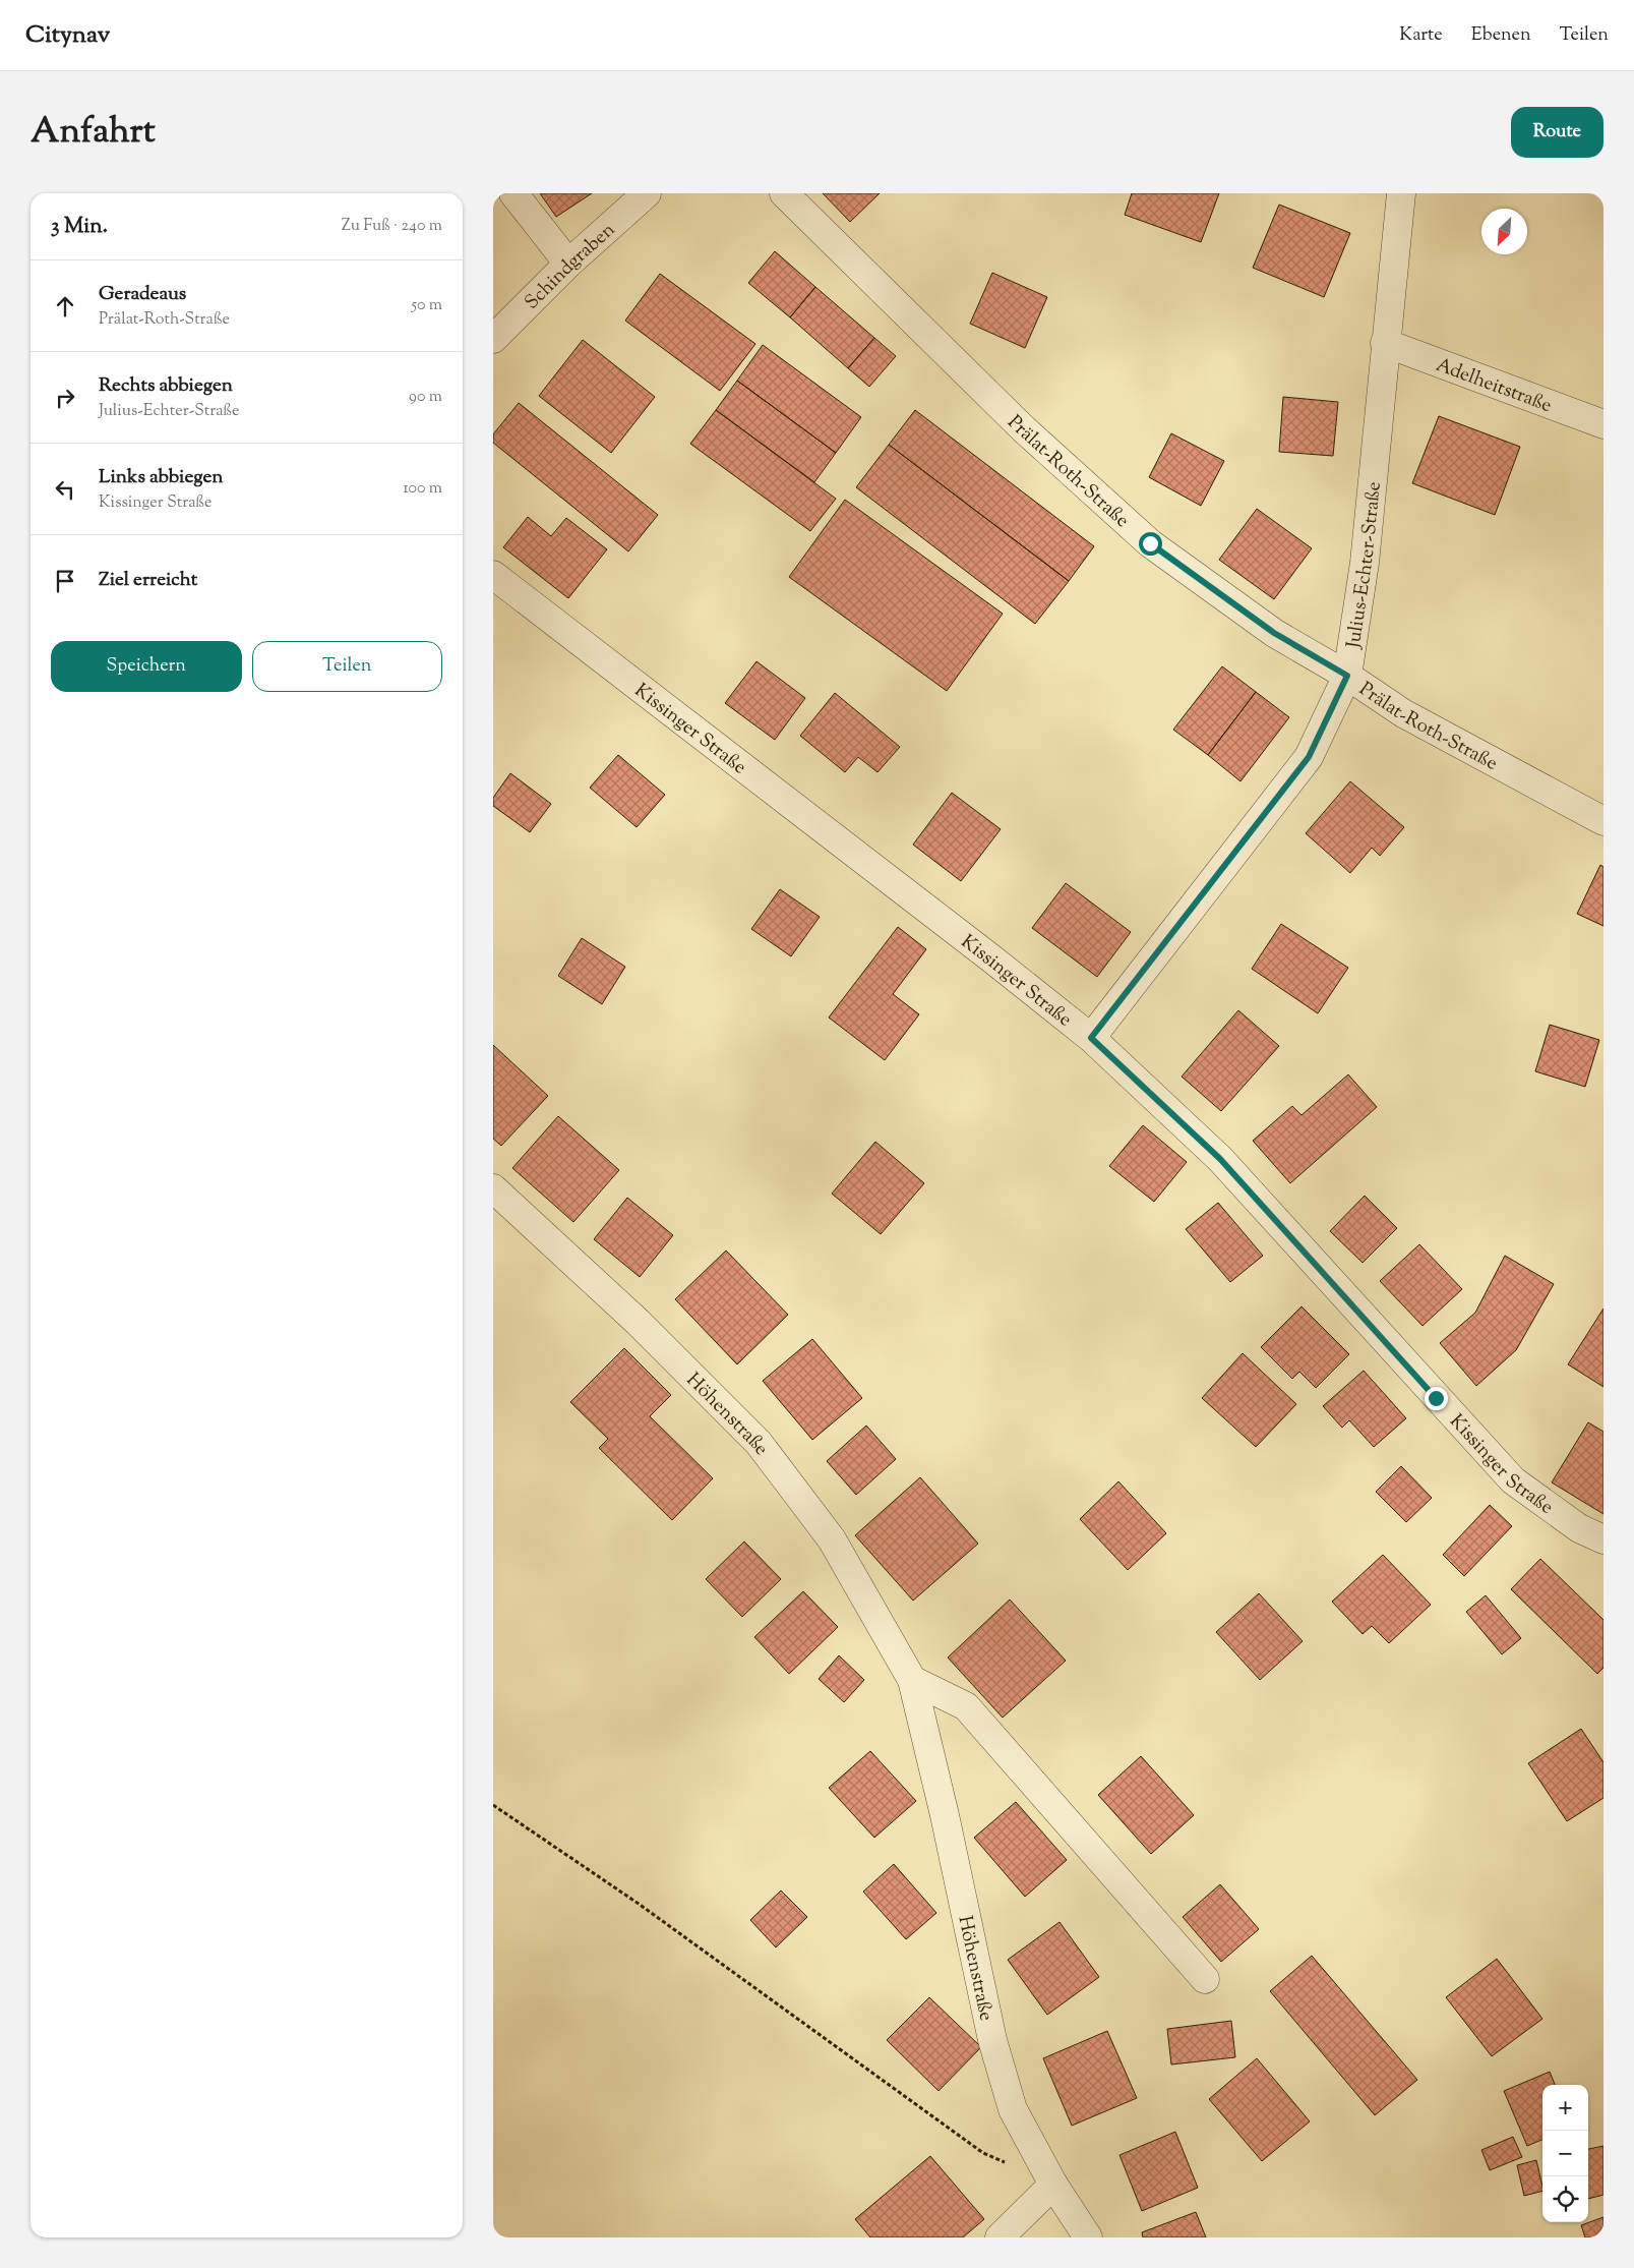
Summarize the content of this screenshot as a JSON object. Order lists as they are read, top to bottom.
{
  "streets": {
    "street": [
      "Schindgraben",
      "Adelheitstraße",
      "Prälat-Roth-Straße",
      "Julius-Echter-Straße",
      "Kissinger Straße",
      "Höhenstraße"
    ]
  },
  "crossings": [
    ["Adelheitstraße", "Julius-Echter-Straße"],
    ["Prälat-Roth-Straße", "Julius-Echter-Straße"],
    ["Julius-Echter-Straße", "Kissinger Straße"]
  ],
  "north": "bottom left",
  "page": {
    "header": "Citynav",
    "nav": ["Karte", "Ebenen", "Teilen"],
    "title": "Anfahrt",
    "buttons": [
      "Route",
      ["Speichern", "Teilen"]
    ],
    "heading": ["3 Min.", "Zu Fuß · 240 m"],
    "list": [
      ["Geradeaus", "Prälat-Roth-Straße", "50 m"],
      ["Rechts abbiegen", "Julius-Echter-Straße", "90 m"],
      ["Links abbiegen", "Kissinger Straße", "100 m"],
      "Ziel erreicht"
    ],
    "map_buttons": ["+", "−"]
  }
}
